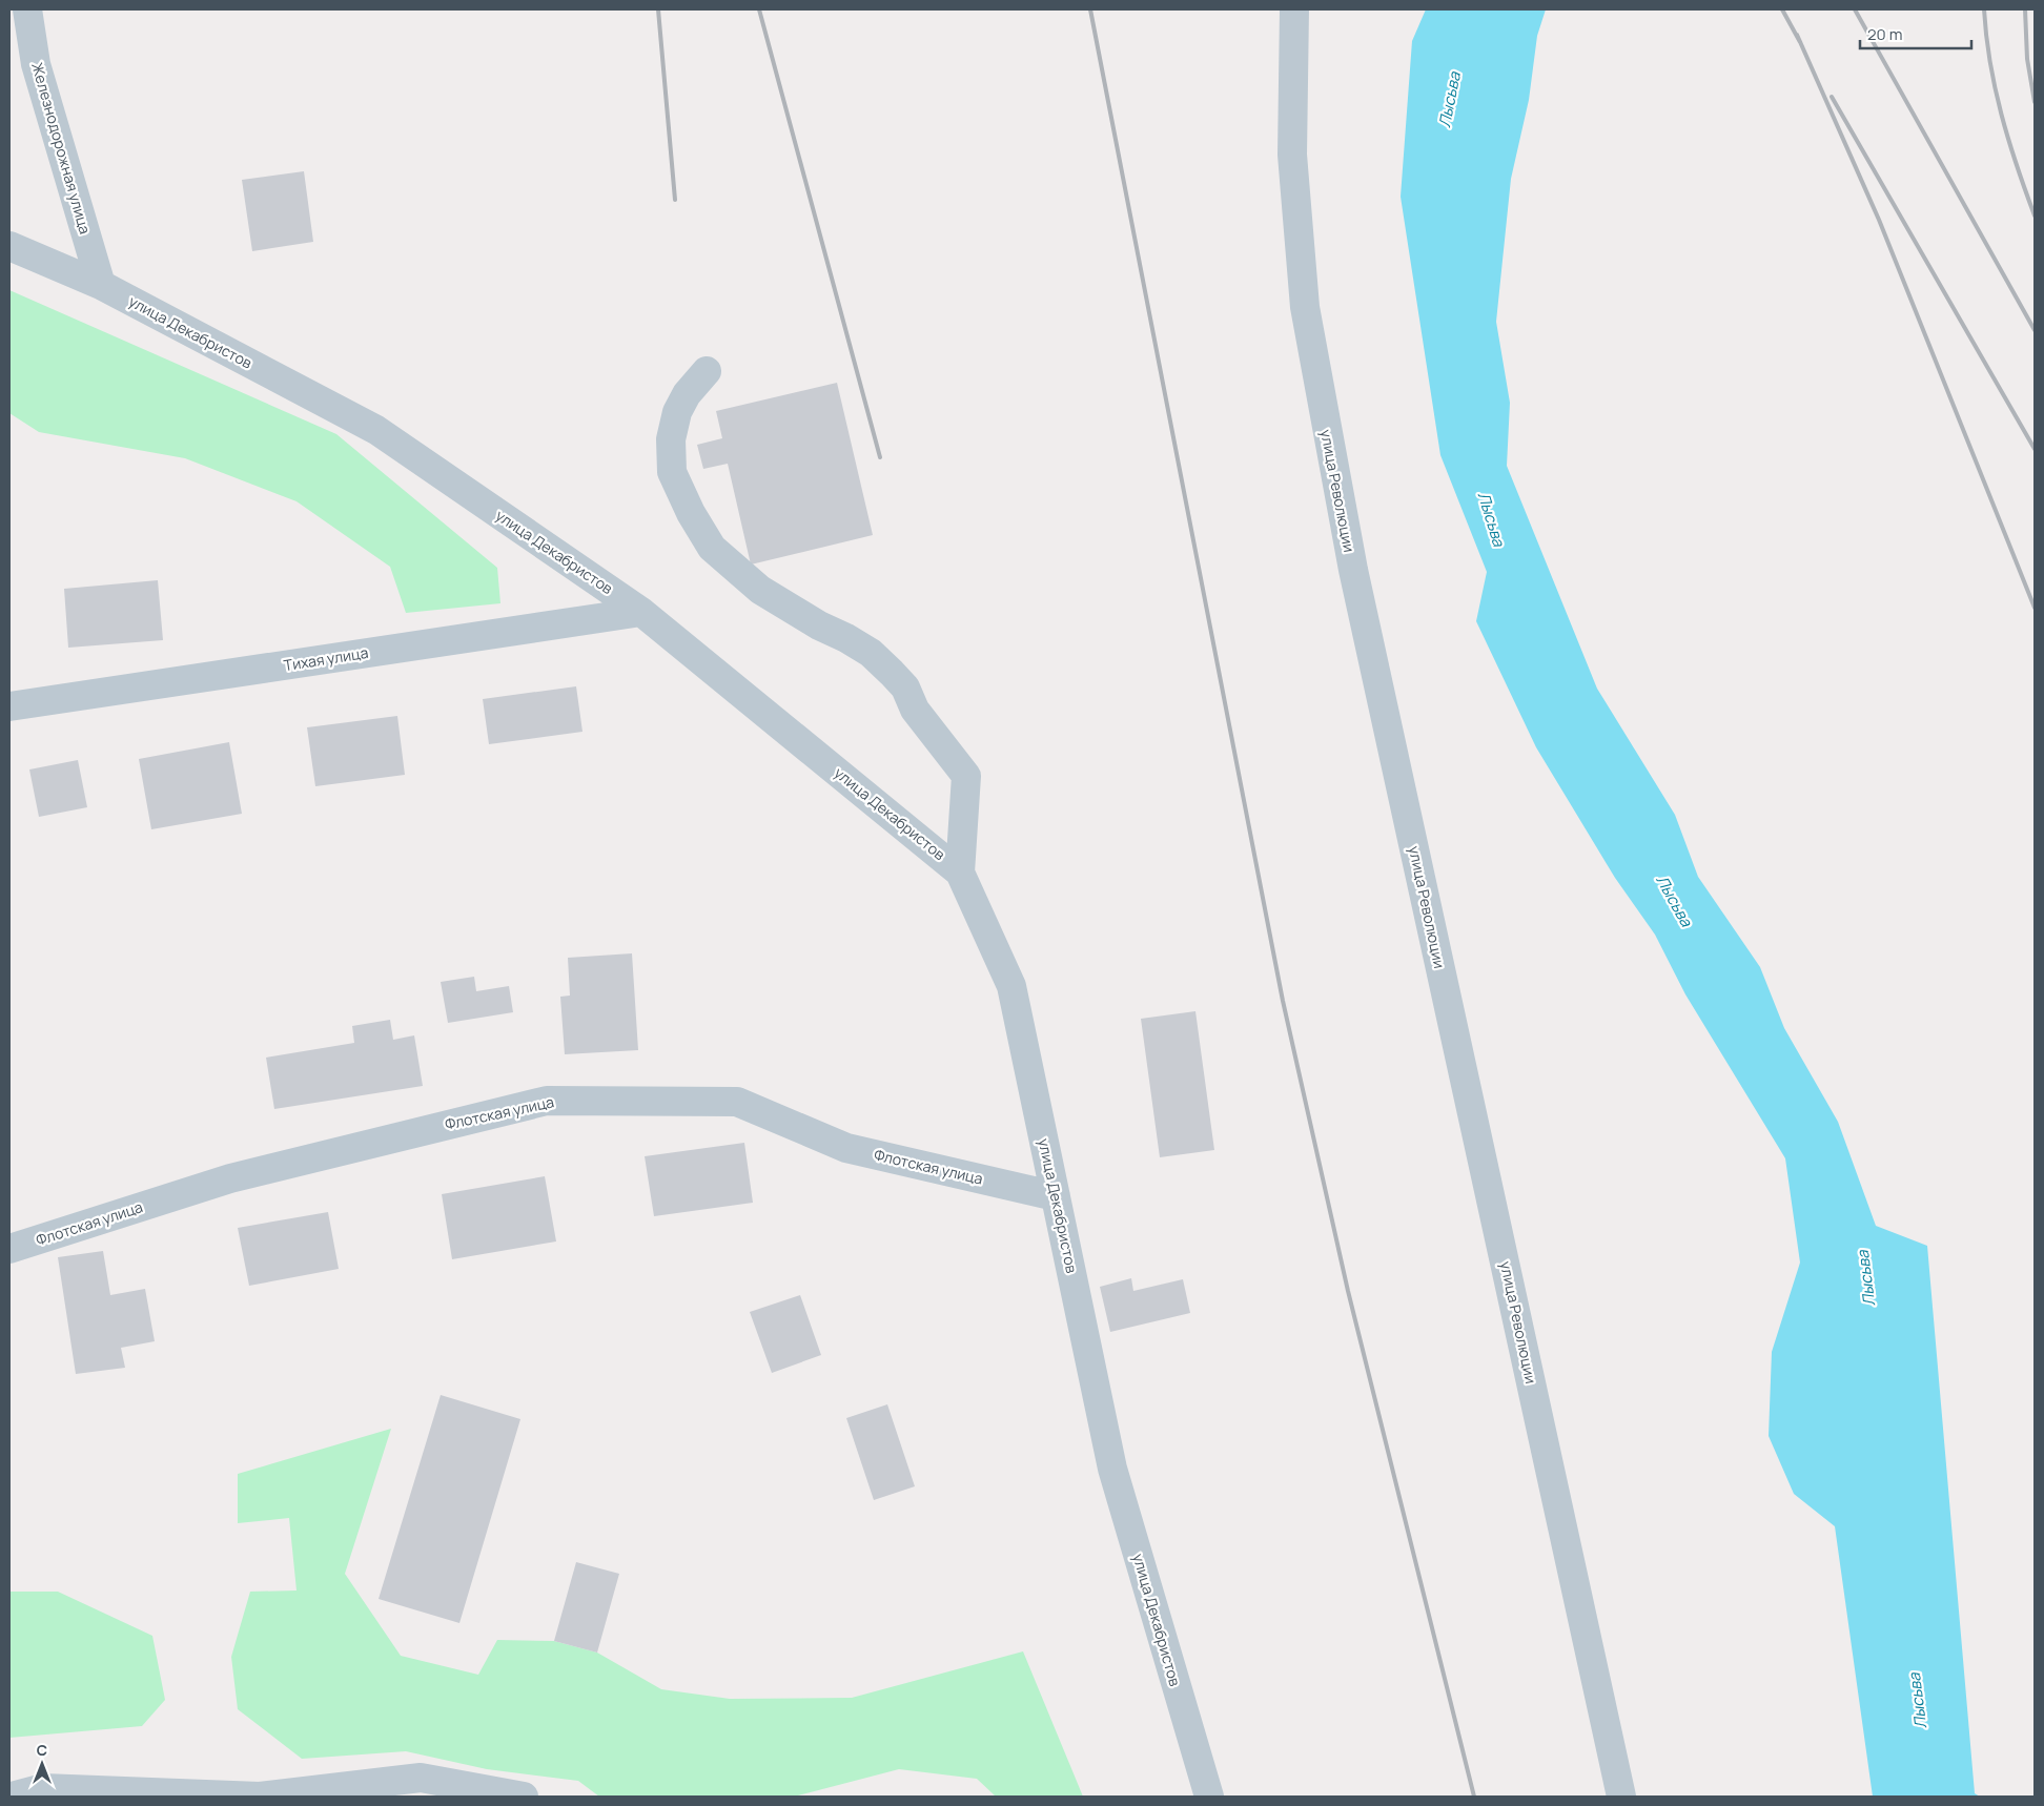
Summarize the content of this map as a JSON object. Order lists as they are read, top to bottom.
{
  "streets": {
    "street": [
      "Железнодорожная улица",
      "улица Декабристов",
      "улица Революции",
      "Тихая улица",
      "Флотская улица"
    ]
  },
  "crossings": [
    ["Железнодорожная улица", "улица Декабристов"],
    ["улица Декабристов", "Тихая улица"],
    ["улица Декабристов", "Флотская улица"]
  ],
  "water": ["Лысьва"],
  "scale_bar": "20 m",
  "north": "top"
}
